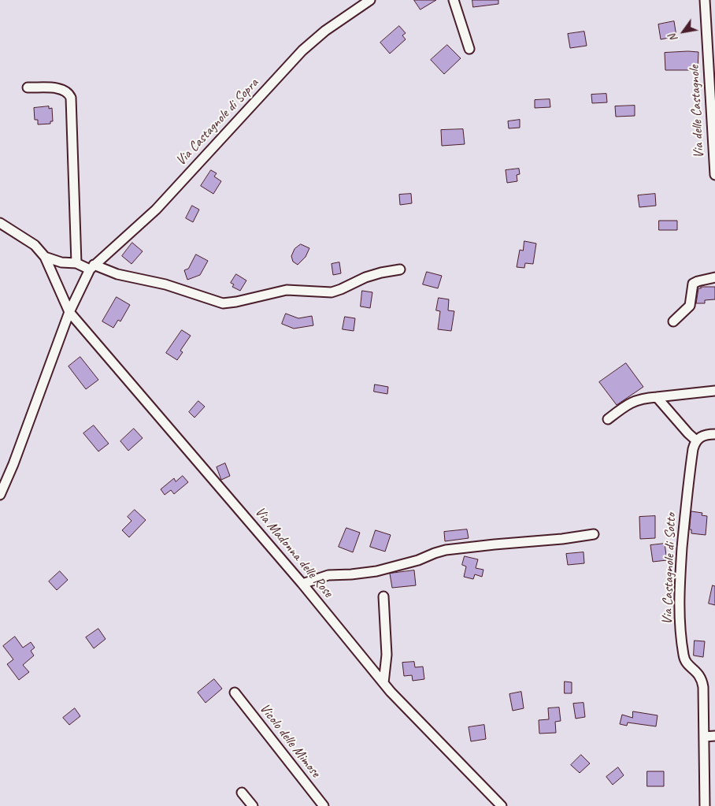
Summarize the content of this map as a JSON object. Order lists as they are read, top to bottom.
{
  "streets": {
    "street": [
      "Via delle Castagnole",
      "Via Castagnole di Sopra",
      "Via Madonna delle Rose",
      "Via Castagnole di Sotto",
      "Vicolo delle Mimose"
    ]
  },
  "north": "bottom left"
}
